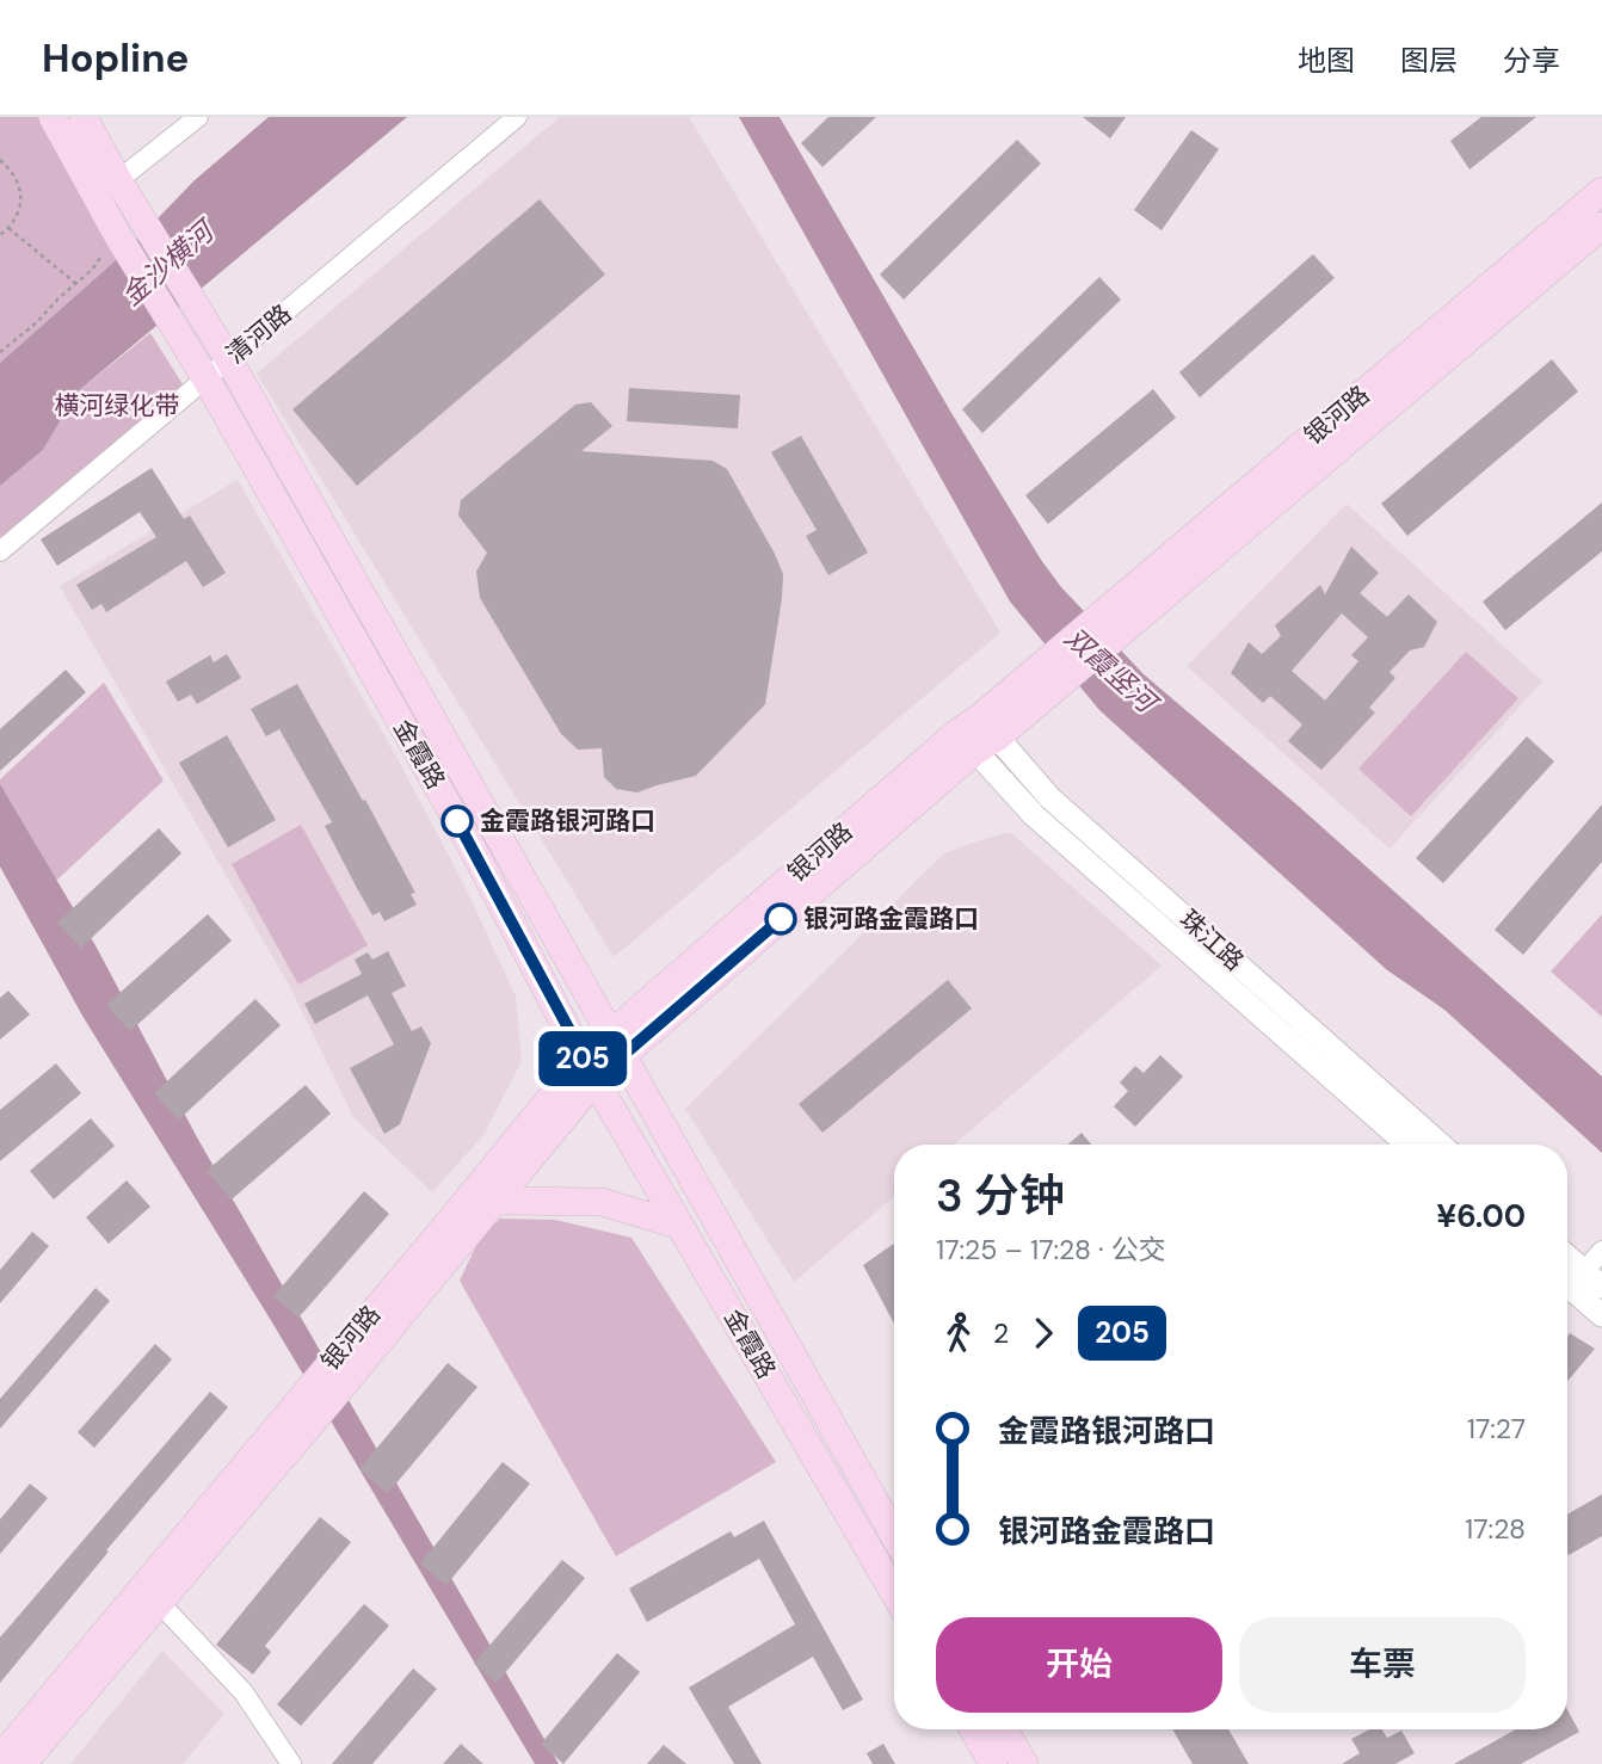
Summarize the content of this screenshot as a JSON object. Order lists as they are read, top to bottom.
{
  "streets": {
    "main road": ["银河路", "金霞路"],
    "street": ["清河路", "珠江路"]
  },
  "crossings": [
    ["清河路", "金霞路"],
    ["银河路", "金霞路"],
    ["银河路", "珠江路"]
  ],
  "water": ["金沙横河", "双霞竖河"],
  "parks": ["横河绿化带"],
  "places": ["金霞路银河路口", "银河路金霞路口"],
  "lines": ["bus line 205"],
  "page": {
    "header": "Hopline",
    "nav": ["地图", "图层", "分享"],
    "on_map": "205",
    "heading": ["3 分钟", "17:25 – 17:28 · 公交", "¥6.00"],
    "legs": ["2", "205"],
    "list": [
      {
        "name": "金霞路银河路口",
        "value": "17:27"
      },
      {
        "name": "银河路金霞路口",
        "value": "17:28"
      }
    ],
    "buttons": ["开始", "车票"]
  }
}
